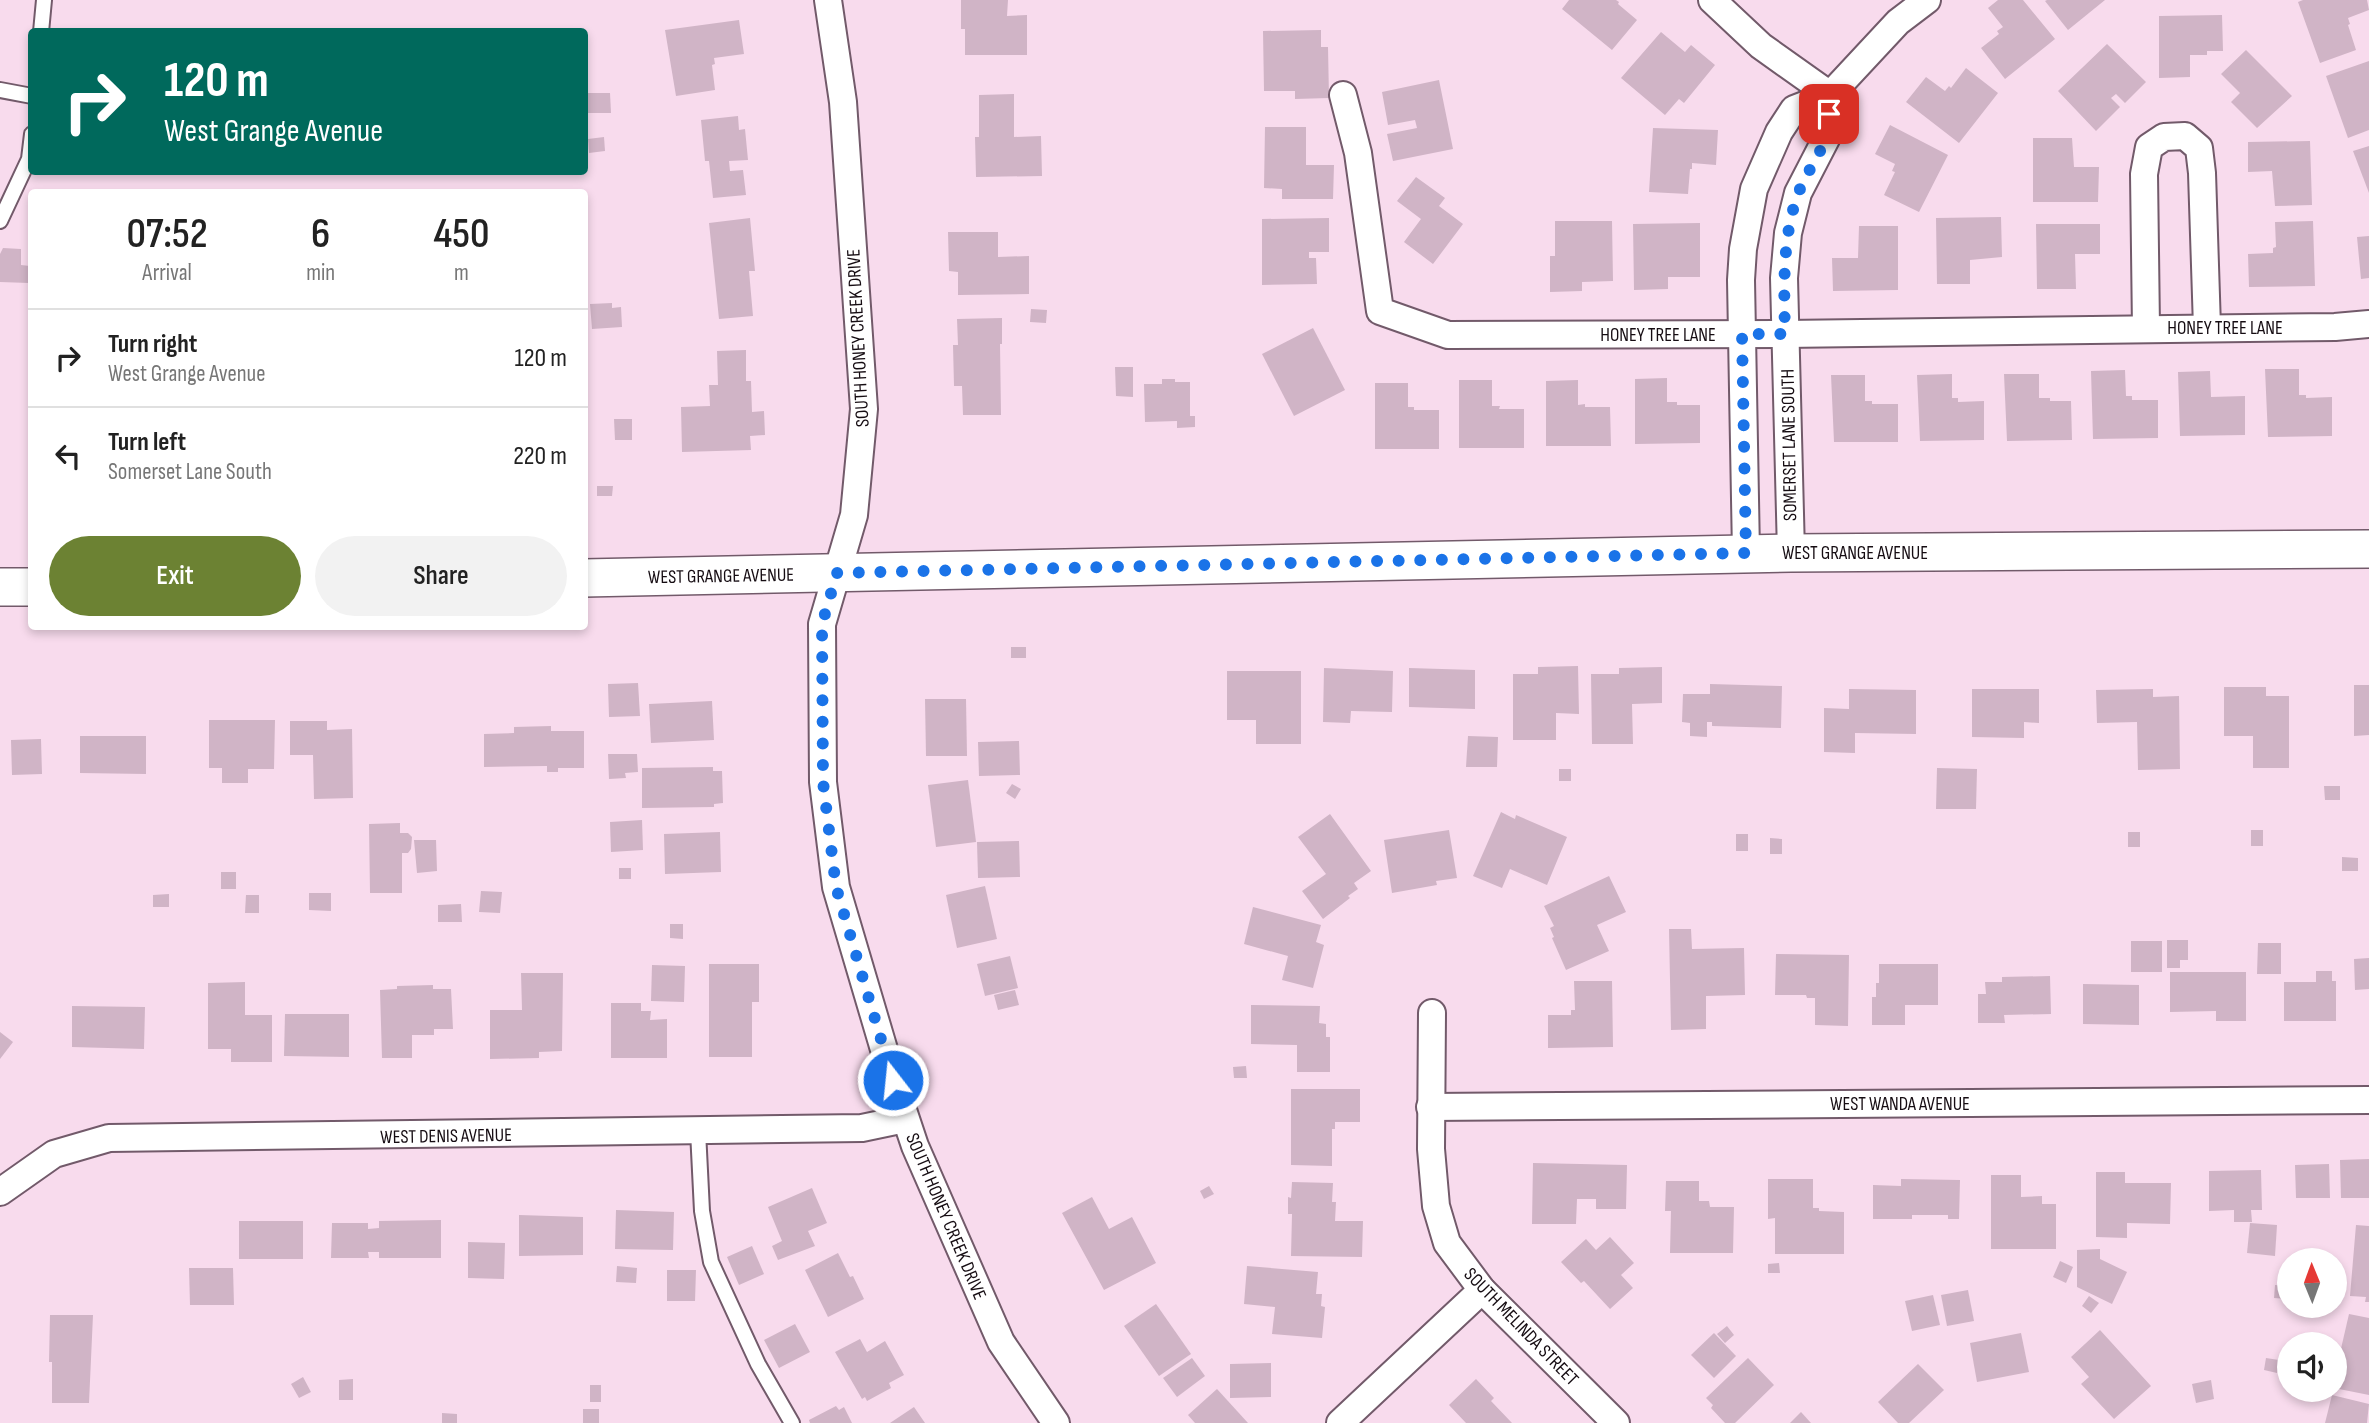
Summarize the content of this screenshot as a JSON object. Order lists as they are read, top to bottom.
{
  "streets": {
    "street": [
      "HONEY TREE LANE",
      "SOUTH HONEY CREEK DRIVE",
      "SOMERSET LANE SOUTH",
      "WEST GRANGE AVENUE",
      "WEST WANDA AVENUE",
      "WEST DENIS AVENUE",
      "SOUTH MELINDA STREET"
    ]
  },
  "crossings": [
    ["HONEY TREE LANE", "SOMERSET LANE SOUTH"],
    ["SOUTH HONEY CREEK DRIVE", "WEST GRANGE AVENUE"],
    ["SOUTH HONEY CREEK DRIVE", "WEST DENIS AVENUE"],
    ["SOMERSET LANE SOUTH", "WEST GRANGE AVENUE"],
    ["WEST WANDA AVENUE", "SOUTH MELINDA STREET"]
  ],
  "north": "top",
  "page": {
    "turn": ["120 m", "West Grange Avenue"],
    "eta": [
      "07:52",
      "Arrival",
      "6",
      "min",
      "450",
      "m"
    ],
    "list": [
      {
        "name": "Turn right",
        "note": "West Grange Avenue",
        "value": "120 m"
      },
      {
        "name": "Turn left",
        "note": "Somerset Lane South",
        "value": "220 m"
      }
    ],
    "buttons": ["Exit", "Share"]
  }
}
